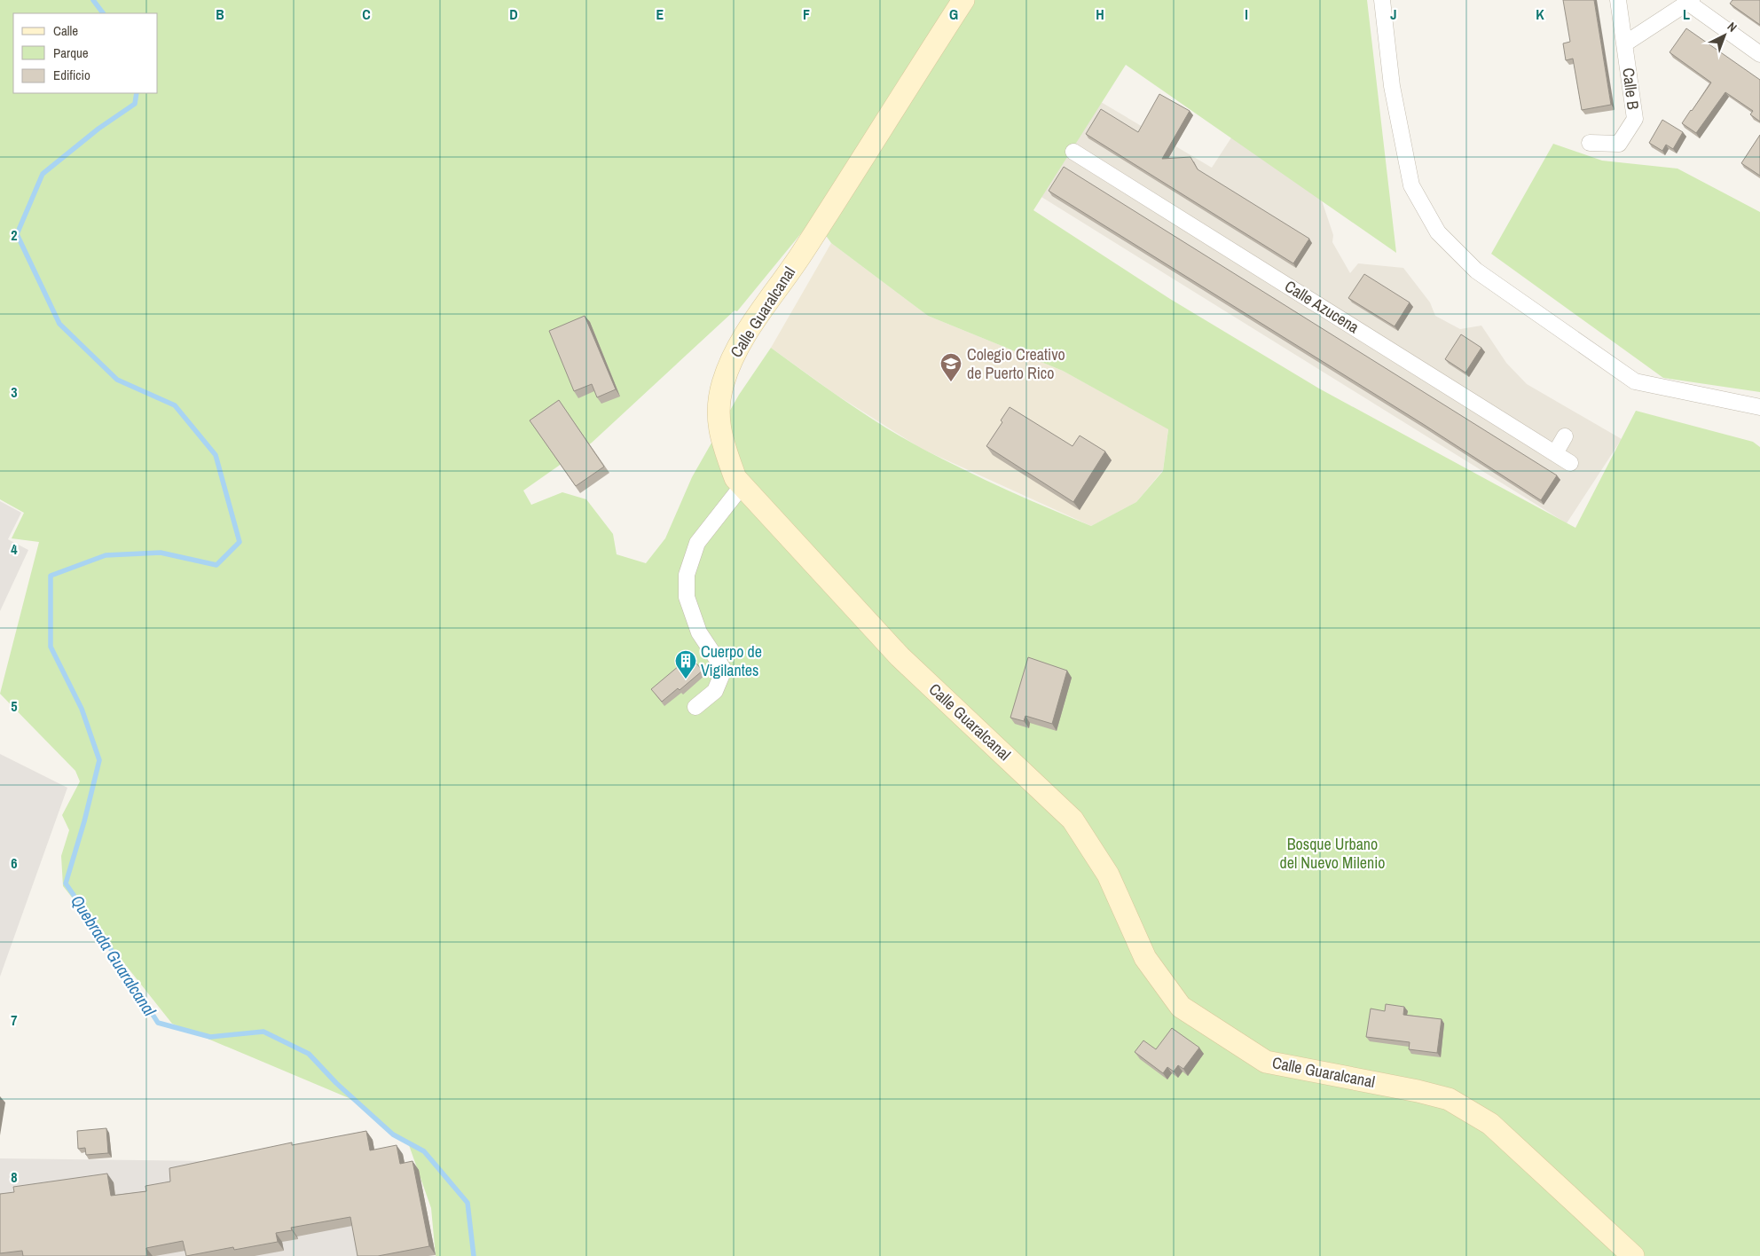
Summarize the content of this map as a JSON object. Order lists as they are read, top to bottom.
{
  "streets": {
    "street": ["Calle B", "Calle Azucena", "Calle Guaralcanal"]
  },
  "water": ["Quebrada Guaralcanal"],
  "parks": ["Bosque Urbano del Nuevo Milenio"],
  "places": {
    "school or university": ["Colegio Creativo de Puerto Rico"],
    "building": ["Cuerpo de Vigilantes"]
  },
  "legend": ["Calle", "Parque", "Edificio"],
  "north": "top right",
  "grid": {
    "columns": [
      "B",
      "C",
      "D",
      "E",
      "F",
      "G",
      "H",
      "I",
      "J",
      "K",
      "L"
    ],
    "rows": [
      "2",
      "3",
      "4",
      "5",
      "6",
      "7",
      "8"
    ]
  }
}
